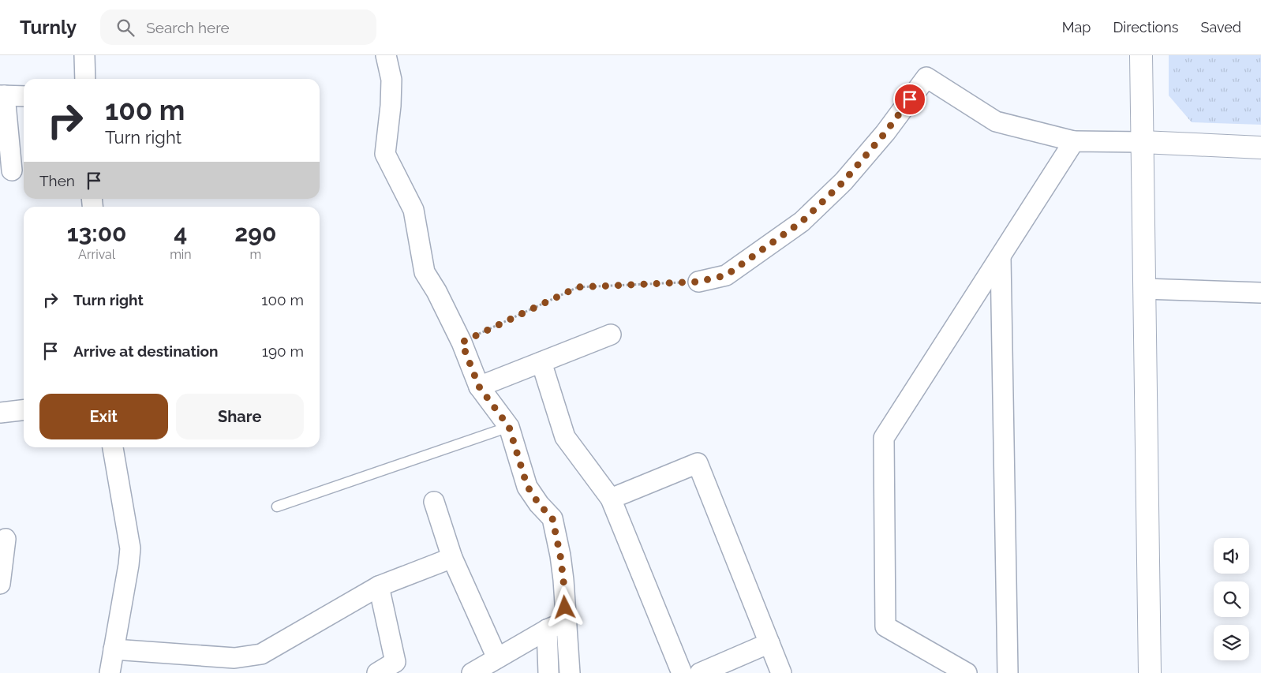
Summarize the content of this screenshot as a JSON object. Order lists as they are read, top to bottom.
{
  "page": {
    "header": "Turnly",
    "search": "Search here",
    "nav": ["Map", "Directions", "Saved"],
    "turn": ["100 m", "Turn right"],
    "then": "Then",
    "eta": [
      "13:00",
      "Arrival",
      "4",
      "min",
      "290",
      "m"
    ],
    "list": [
      {
        "name": "Turn right",
        "value": "100 m"
      },
      {
        "name": "Arrive at destination",
        "value": "190 m"
      }
    ],
    "buttons": ["Exit", "Share"]
  }
}
